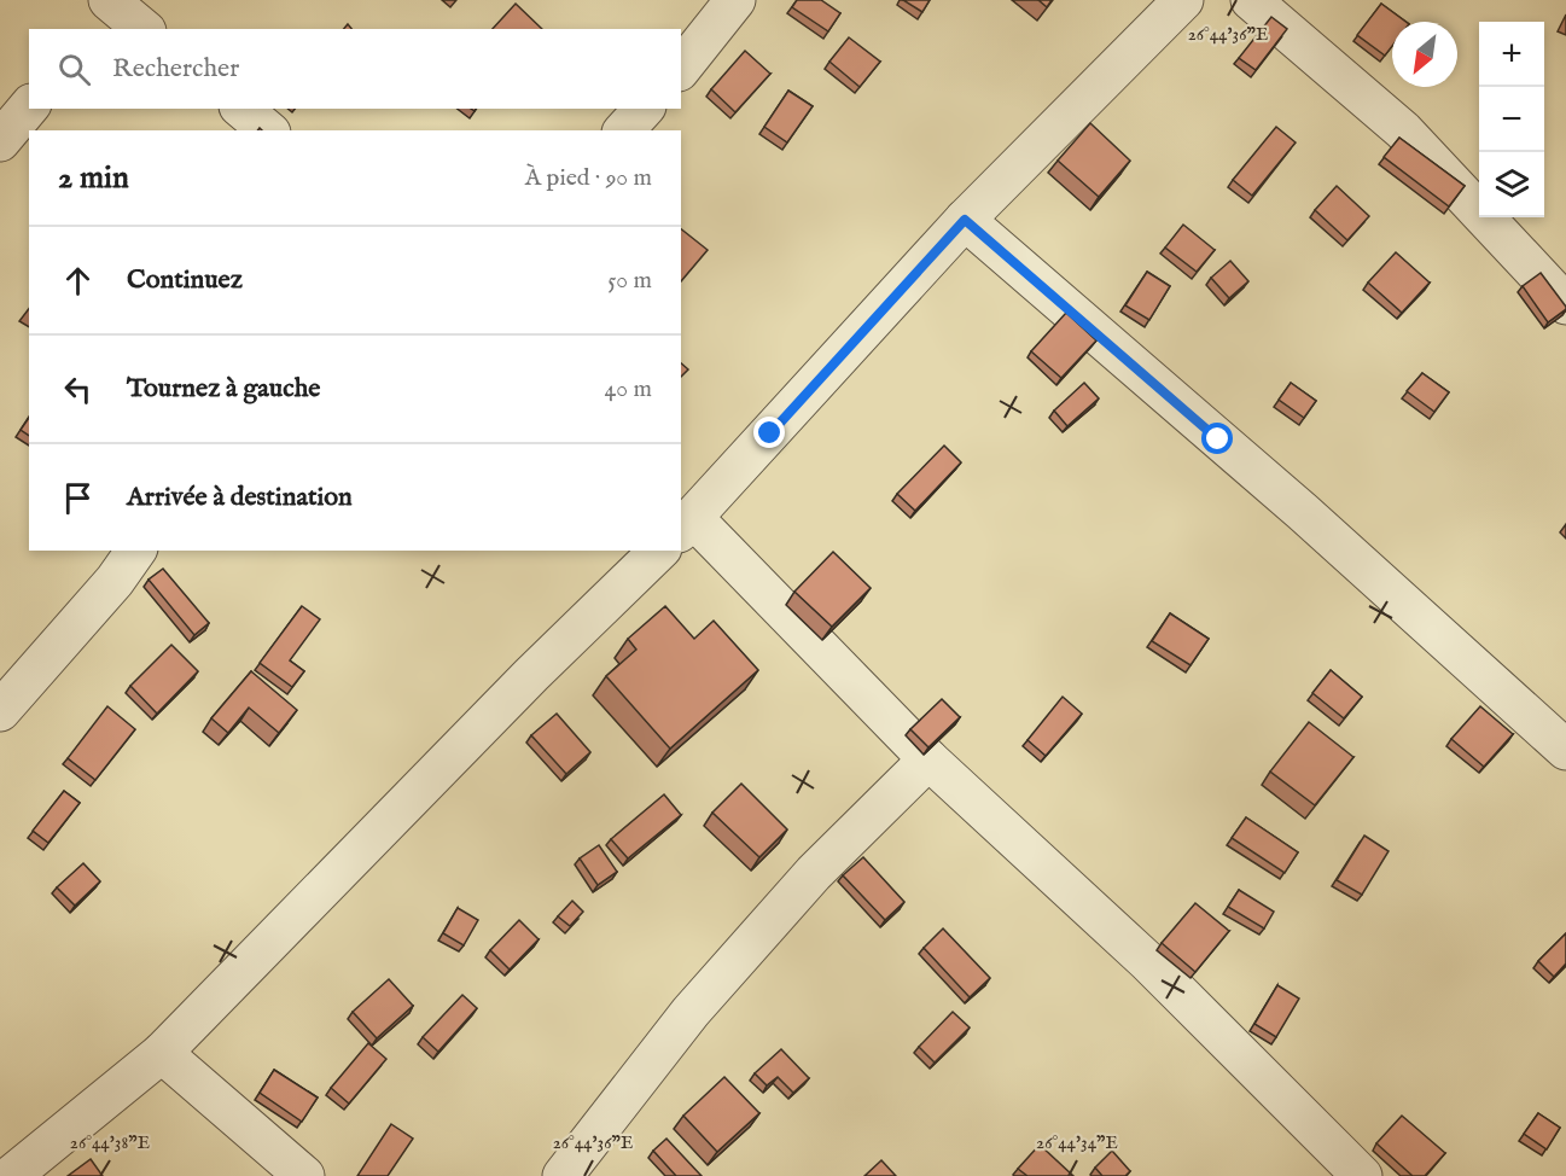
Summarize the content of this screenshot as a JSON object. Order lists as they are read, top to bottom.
{
  "north": "bottom left",
  "page": {
    "map_buttons": ["+", "−"],
    "search": "Rechercher",
    "heading": ["2 min", "À pied · 90 m"],
    "list": [
      ["Continuez", "50 m"],
      ["Tournez à gauche", "40 m"],
      "Arrivée à destination"
    ]
  },
  "coordinates": ["26°44'36\"E", "26°44'38\"E", "26°44'34\"E"]
}
